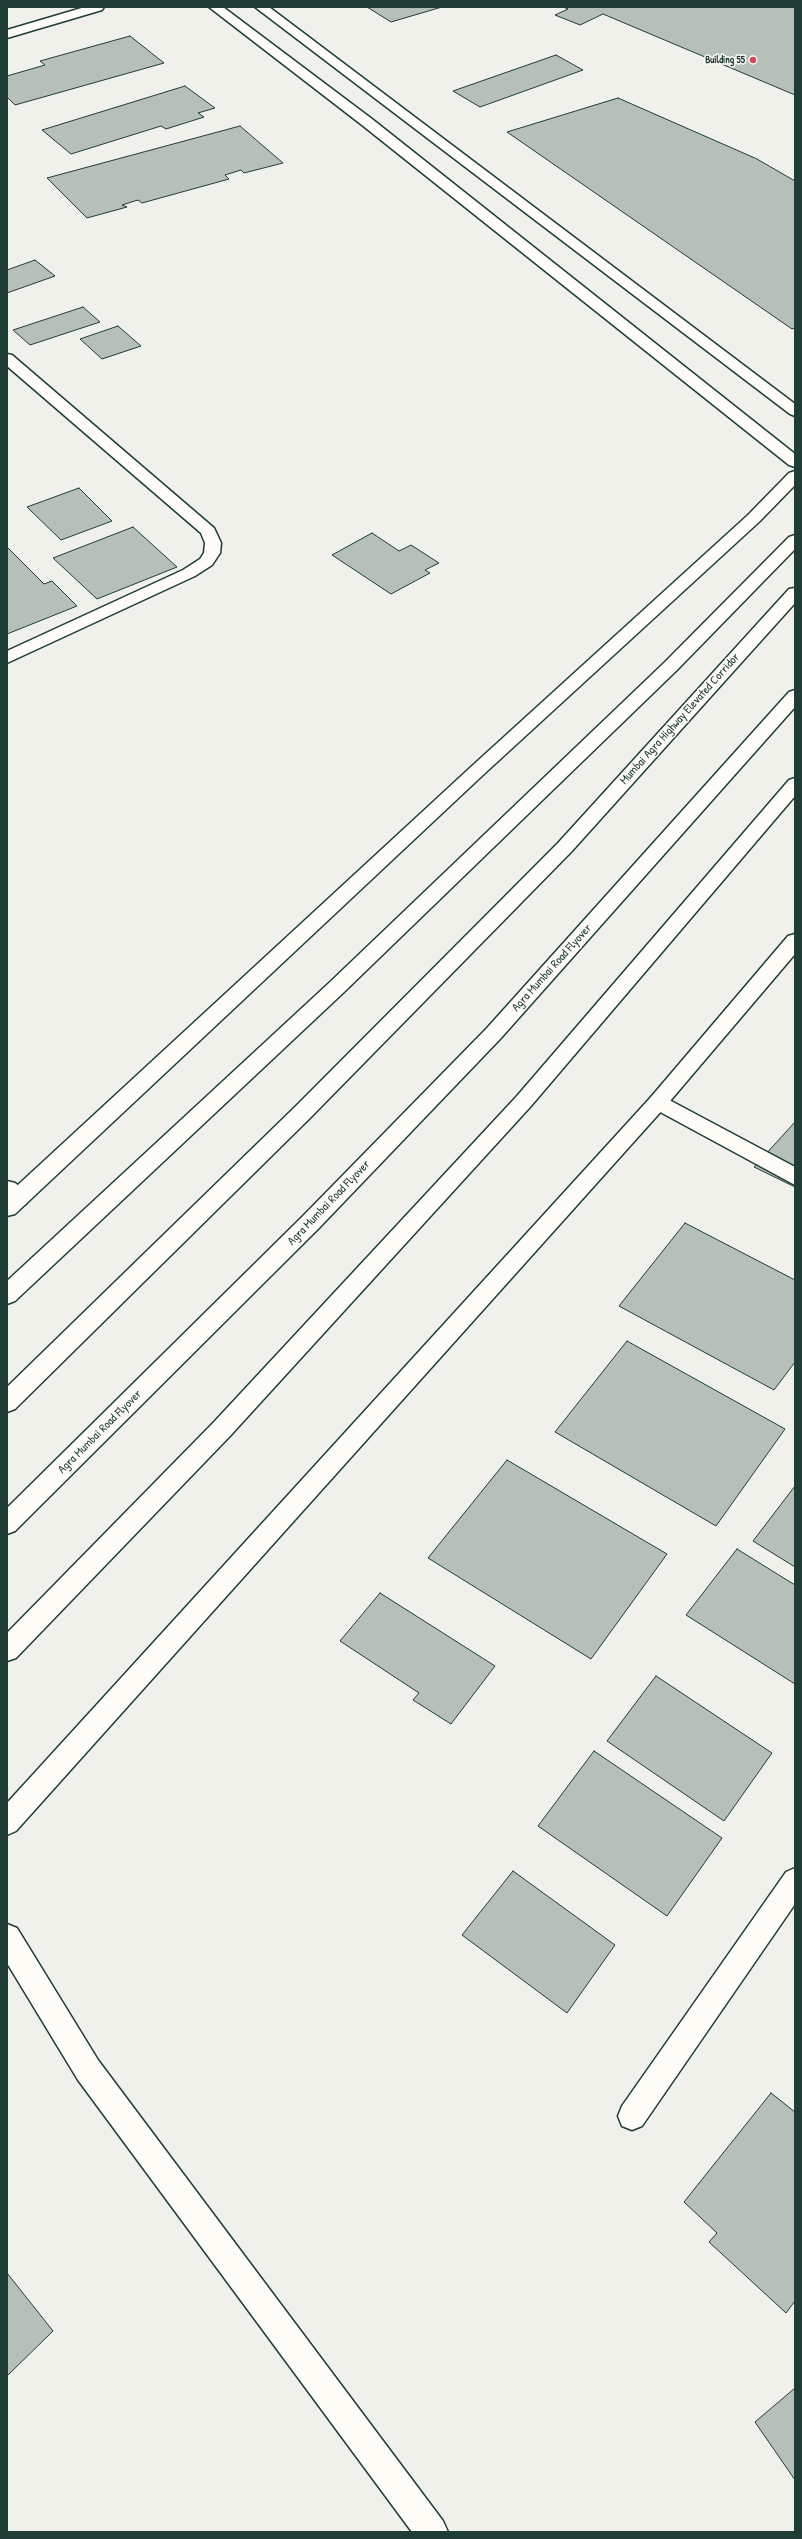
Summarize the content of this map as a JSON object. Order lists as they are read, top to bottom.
{
  "streets": {
    "main road": ["Mumbai Agra Highway Elevated Corridor", "Agra Mumbai Road Flyover"]
  },
  "places": ["Building 55"]
}
